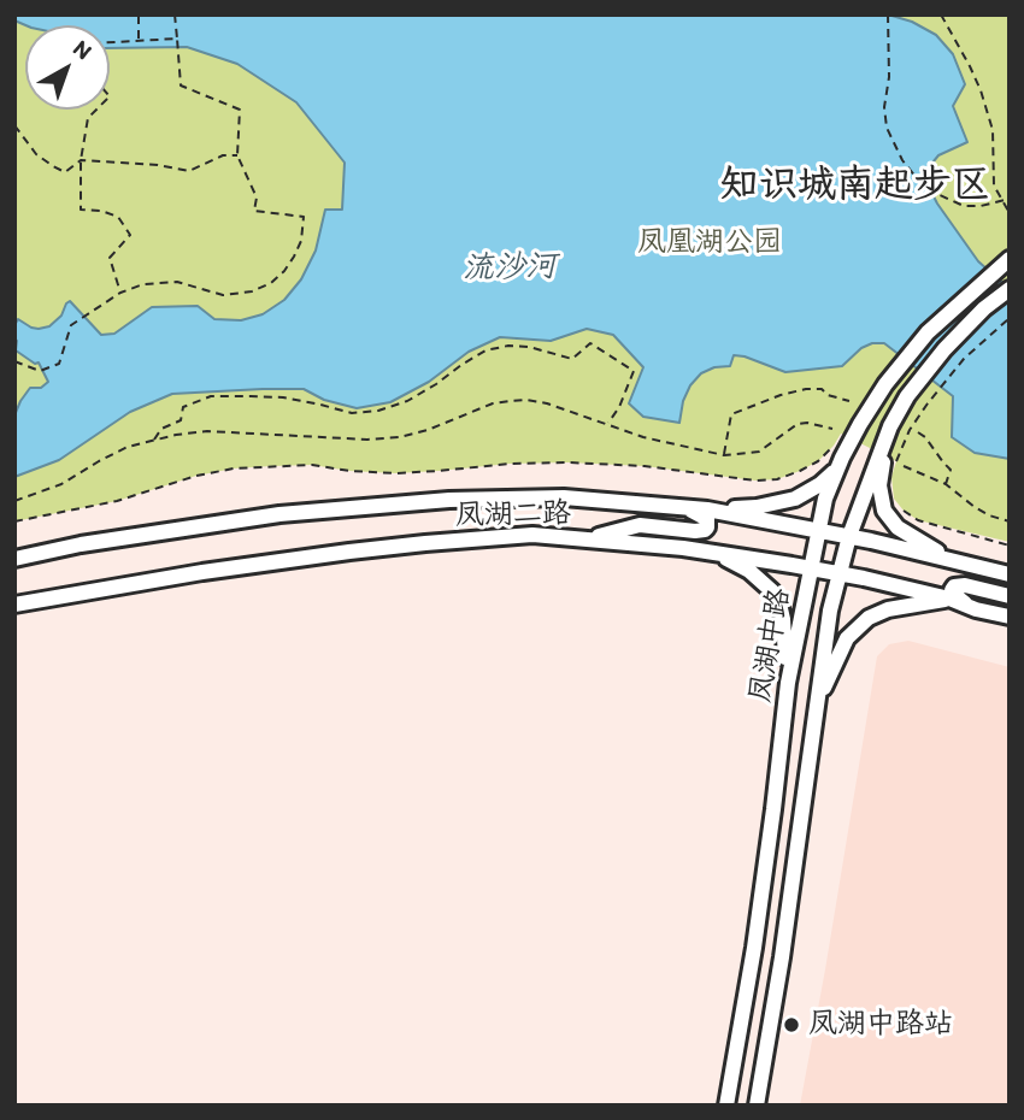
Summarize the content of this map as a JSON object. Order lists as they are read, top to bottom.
{
  "streets": {
    "street": ["凤湖二路", "凤湖中路"]
  },
  "crossings": [
    ["凤湖二路", "凤湖中路"]
  ],
  "districts": ["知识城南起步区"],
  "water": ["流沙河"],
  "parks": ["凤凰湖公园"],
  "places": ["凤湖中路站"],
  "north": "top right"
}
